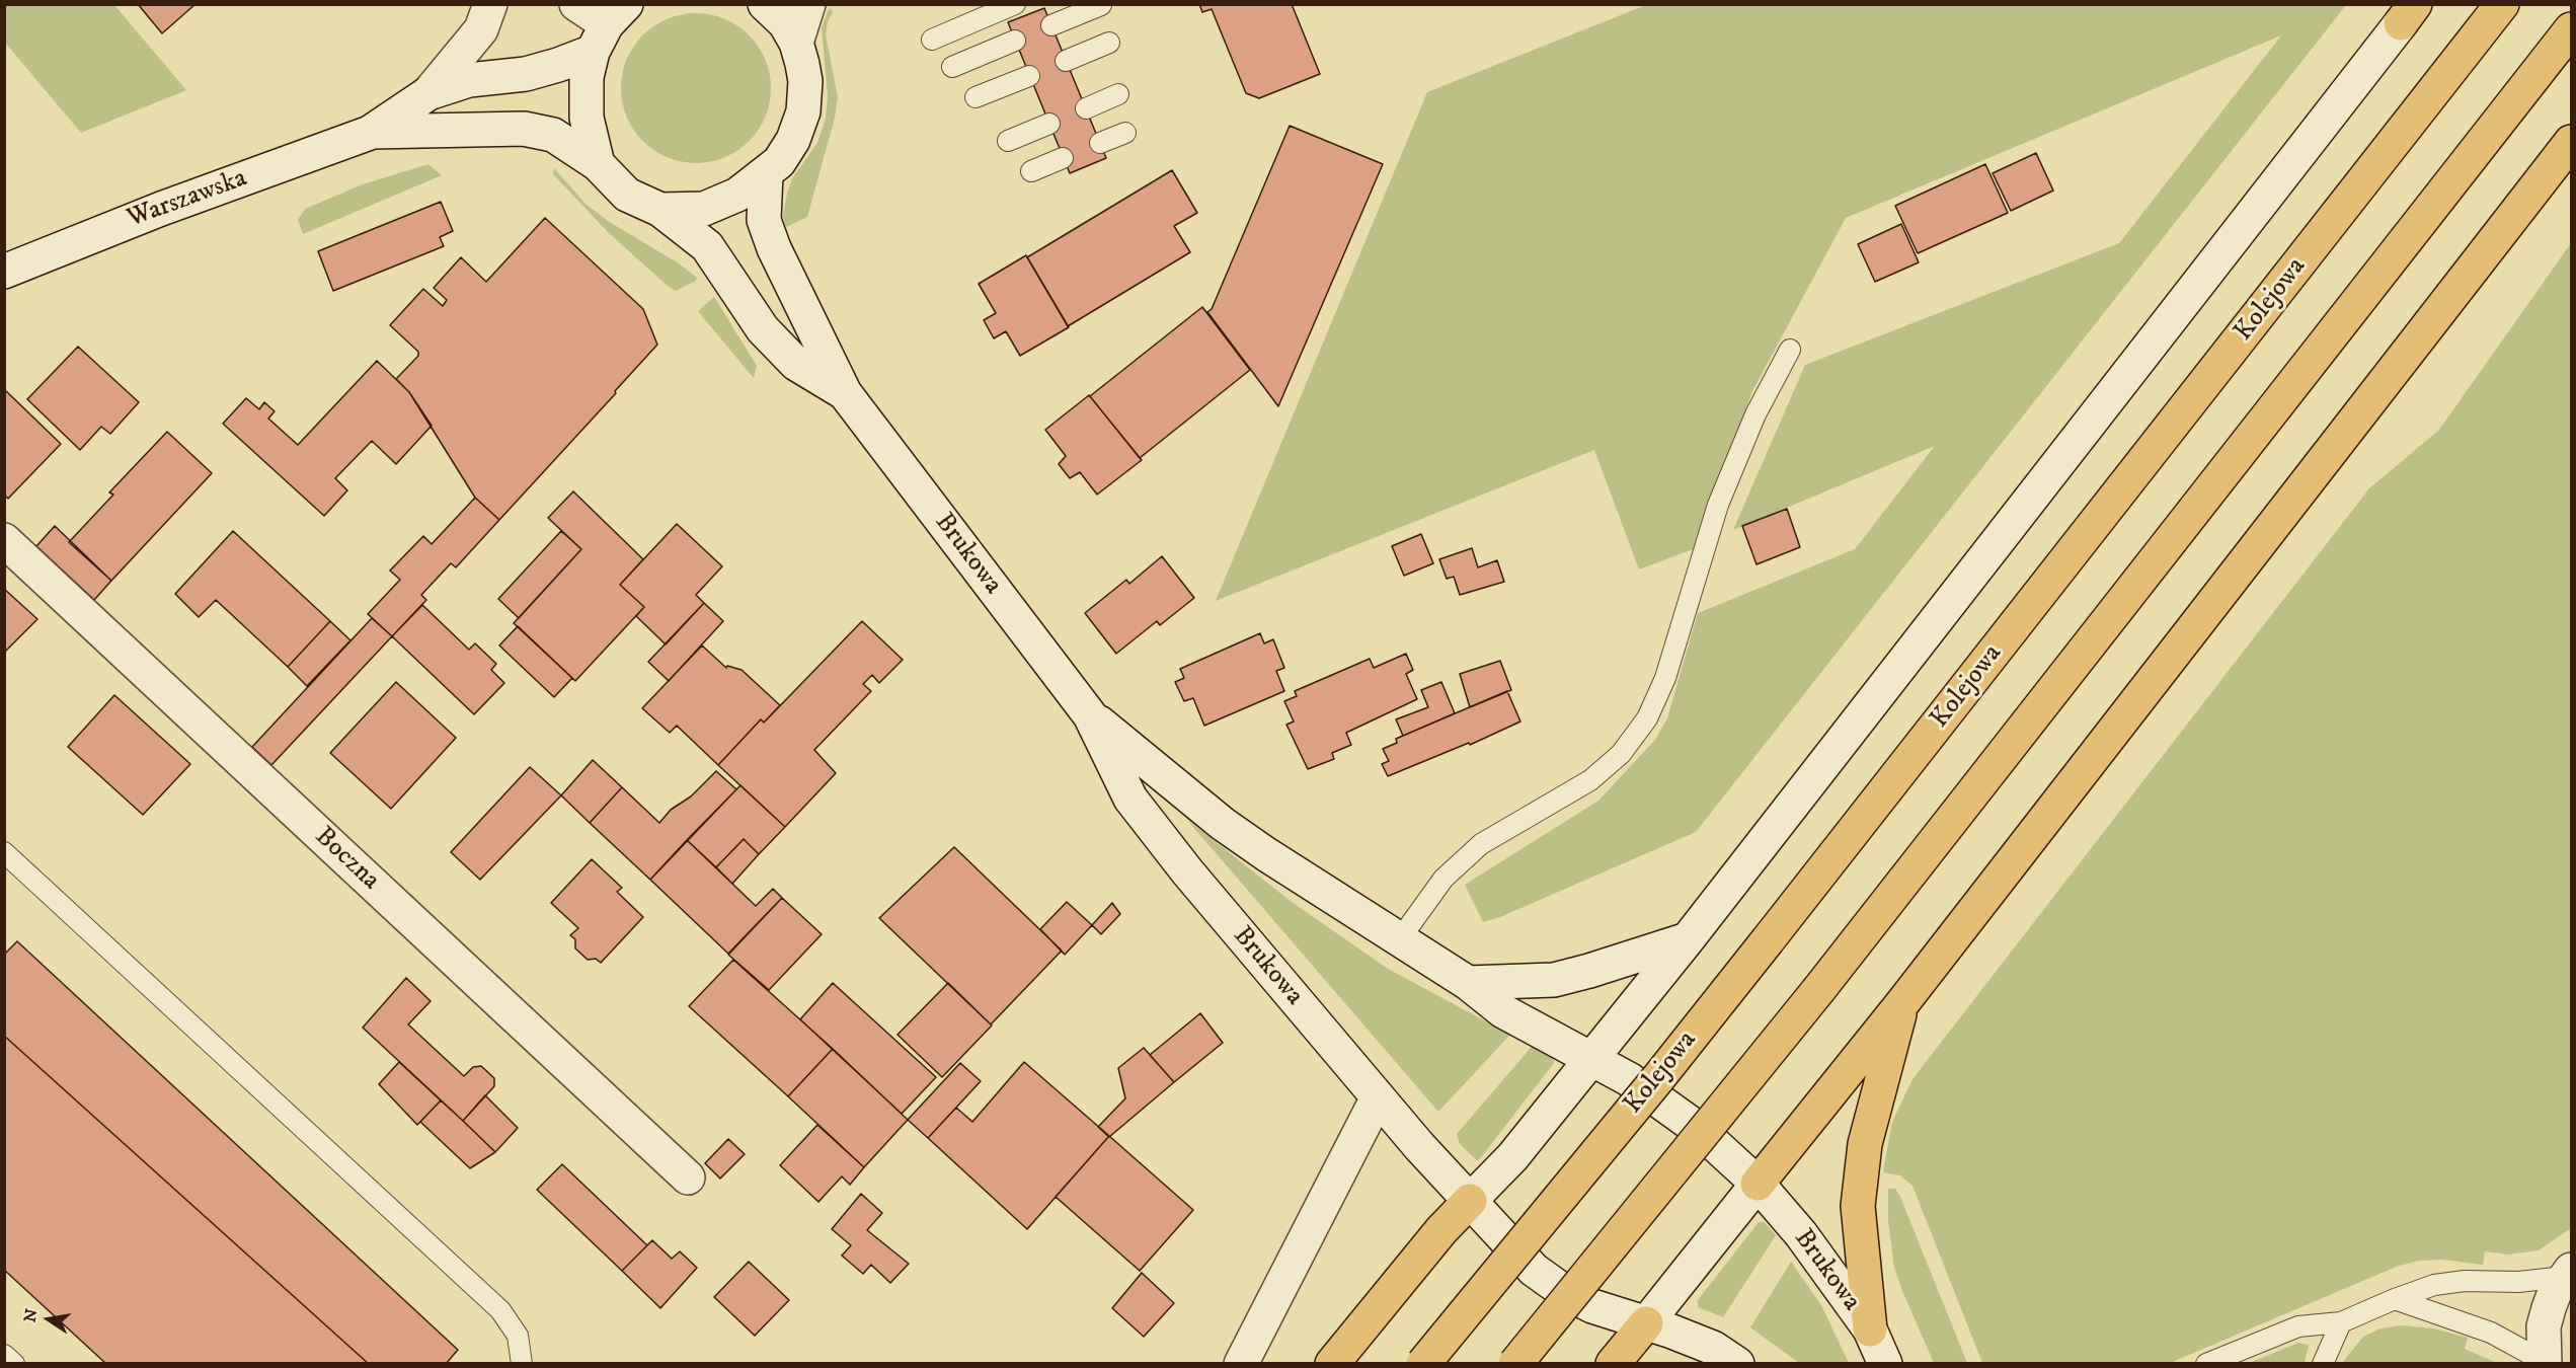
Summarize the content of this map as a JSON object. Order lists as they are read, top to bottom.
{
  "streets": {
    "highway": ["Kolejowa"],
    "street": ["Warszawska", "Brukowa", "Boczna"]
  },
  "crossings": [
    ["Warszawska", "Brukowa"]
  ],
  "north": "left"
}
